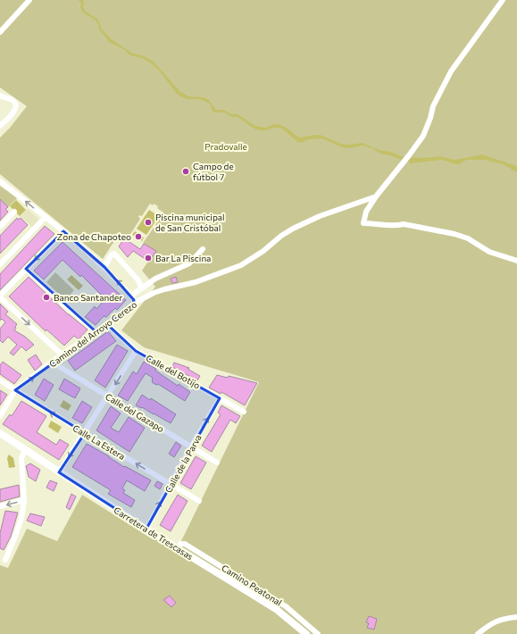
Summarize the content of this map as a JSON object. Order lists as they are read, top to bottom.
{
  "streets": {
    "street": [
      "Camino del Arroyo Cerezo",
      "Calle del Botijo",
      "Calle del Gazapo",
      "Calle La Estera",
      "Calle de la Parva",
      "Carretera de Trescasas",
      "Camino Peatonal"
    ]
  },
  "crossings": [
    ["Camino del Arroyo Cerezo", "Calle del Botijo"],
    ["Camino del Arroyo Cerezo", "Calle del Gazapo"],
    ["Camino del Arroyo Cerezo", "Calle La Estera"],
    ["Calle del Botijo", "Calle de la Parva"],
    ["Calle del Gazapo", "Calle de la Parva"],
    ["Calle La Estera", "Calle de la Parva"],
    ["Calle de la Parva", "Carretera de Trescasas"]
  ],
  "one_way": ["Calle La Estera", "Calle de la Parva"],
  "parks": ["Pradovalle"],
  "places": [
    "Campo de fútbol 7",
    "Piscina municipal de San Cristóbal",
    "Zona de Chapoteo",
    "Bar La Piscina",
    "Banco Santander"
  ]
}
